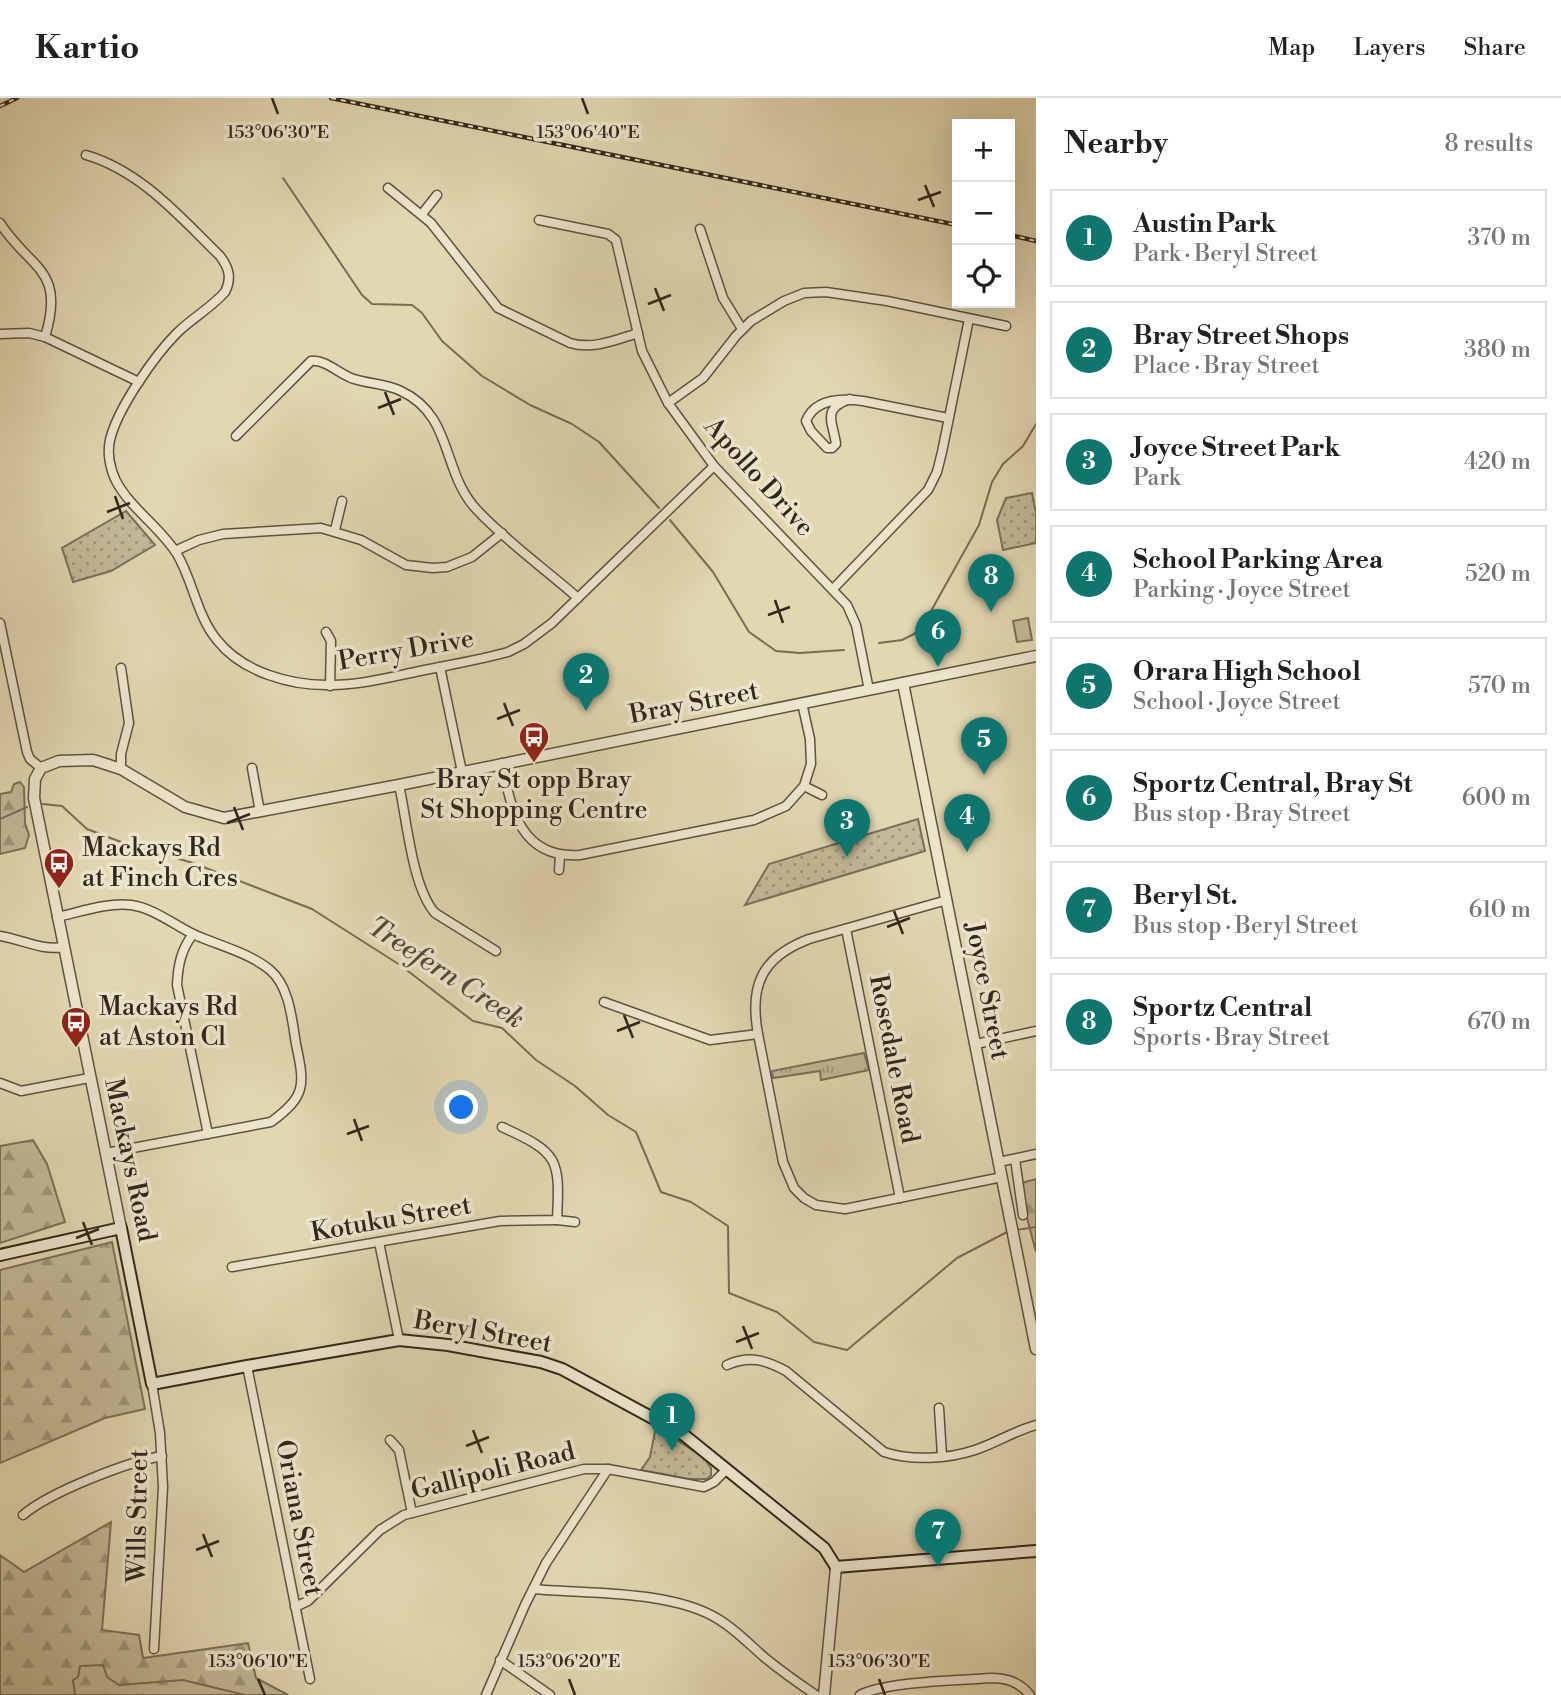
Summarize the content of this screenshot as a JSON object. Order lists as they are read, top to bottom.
{
  "streets": {
    "main road": ["Mackays Road", "Beryl Street"],
    "street": [
      "Apollo Drive",
      "Perry Drive",
      "Bray Street",
      "Joyce Street",
      "Rosedale Road",
      "Kotuku Street",
      "Gallipoli Road",
      "Wills Street",
      "Oriana Street"
    ]
  },
  "crossings": [
    ["Apollo Drive", "Perry Drive"],
    ["Apollo Drive", "Bray Street"],
    ["Bray Street", "Joyce Street"],
    ["Bray Street", "Mackays Road"],
    ["Mackays Road", "Beryl Street"],
    ["Mackays Road", "Wills Street"],
    ["Beryl Street", "Gallipoli Road"],
    ["Beryl Street", "Wills Street"],
    ["Beryl Street", "Oriana Street"],
    ["Gallipoli Road", "Oriana Street"]
  ],
  "water": ["Treefern Creek"],
  "places": {
    "bus stop": ["Bray St opp Bray St Shopping Centre", "Mackays Rd at Finch Cres", "Mackays Rd at Aston Cl"]
  },
  "page": {
    "header": "Kartio",
    "nav": ["Map", "Layers", "Share"],
    "heading": ["Nearby", "8 results"],
    "map_buttons": ["+", "−"],
    "list": [
      {
        "mark": "1",
        "name": "Austin Park",
        "note": "Park · Beryl Street",
        "value": "370 m"
      },
      {
        "mark": "2",
        "name": "Bray Street Shops",
        "note": "Place · Bray Street",
        "value": "380 m"
      },
      {
        "mark": "3",
        "name": "Joyce Street Park",
        "note": "Park",
        "value": "420 m"
      },
      {
        "mark": "4",
        "name": "School Parking Area",
        "note": "Parking · Joyce Street",
        "value": "520 m"
      },
      {
        "mark": "5",
        "name": "Orara High School",
        "note": "School · Joyce Street",
        "value": "570 m"
      },
      {
        "mark": "6",
        "name": "Sportz Central, Bray St",
        "note": "Bus stop · Bray Street",
        "value": "600 m"
      },
      {
        "mark": "7",
        "name": "Beryl St.",
        "note": "Bus stop · Beryl Street",
        "value": "610 m"
      },
      {
        "mark": "8",
        "name": "Sportz Central",
        "note": "Sports · Bray Street",
        "value": "670 m"
      }
    ],
    "pins": [
      "8",
      "6",
      "2",
      "5",
      "4",
      "3",
      "1",
      "7"
    ]
  },
  "coordinates": [
    "153°06'30\"E",
    "153°06'40\"E",
    "153°06'10\"E",
    "153°06'20\"E"
  ]
}
